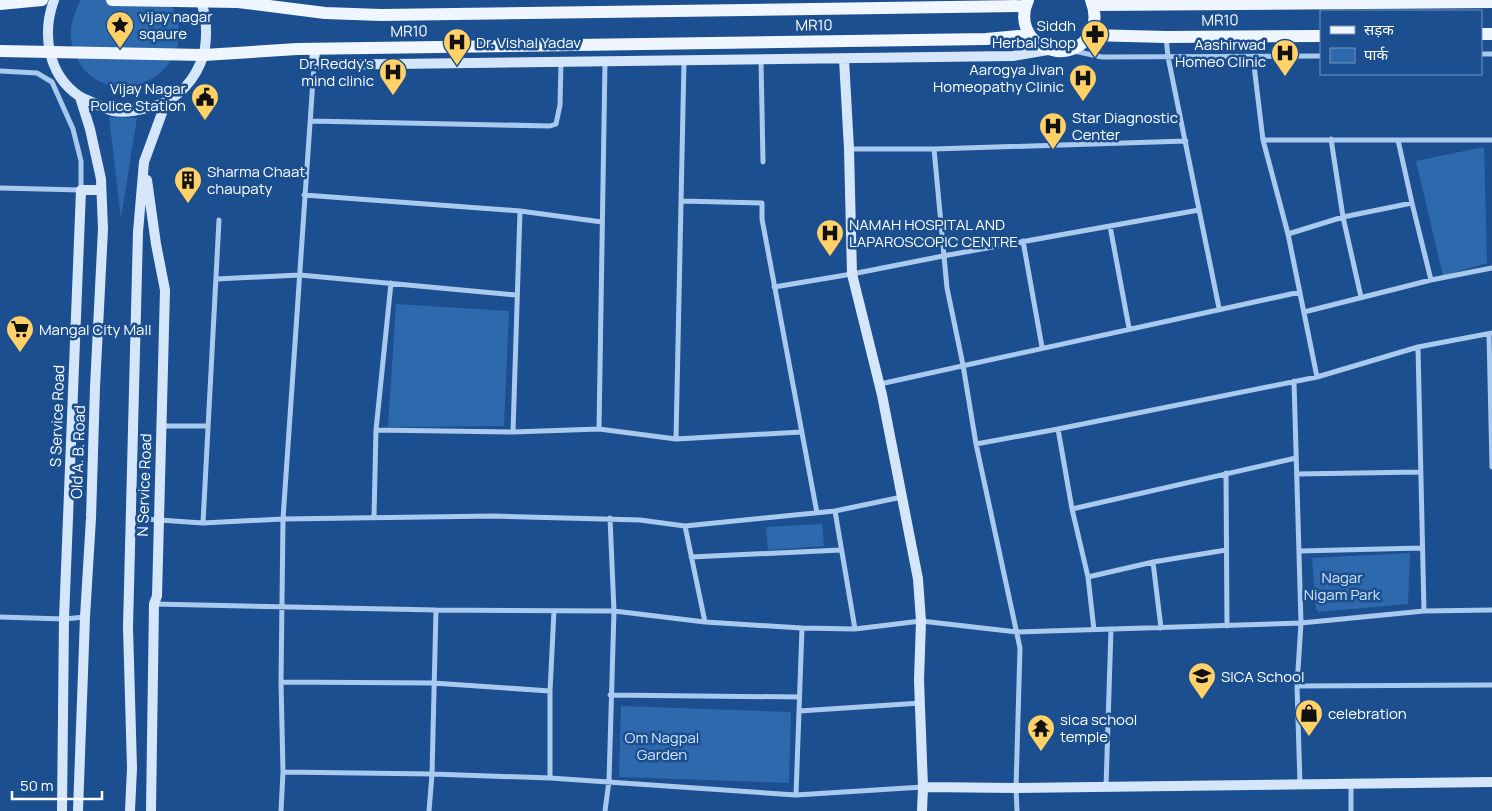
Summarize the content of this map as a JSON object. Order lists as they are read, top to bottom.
{
  "streets": {
    "main road": ["MR10"],
    "street": ["S Service Road", "Old A. B. Road", "N Service Road"]
  },
  "parks": ["Nagar Nigam Park", "Om Nagpal Garden"],
  "places": {
    "place": ["vijay nagar sqaure"],
    "pharmacy": ["Siddh Herbal Shop"],
    "hospital": [
      "Dr. Vishal Yadav",
      "Aashirwad Homeo Clinic",
      "Dr. Reddy's mind clinic",
      "Aarogya Jivan Homeopathy Clinic",
      "Star Diagnostic Center",
      "NAMAH HOSPITAL AND LAPAROSCOPIC CENTRE"
    ],
    "public building": ["Vijay Nagar Police Station"],
    "building": ["Sharma Chaat chaupaty"],
    "supermarket": ["Mangal City Mall"],
    "school or university": ["SICA School"],
    "shop": ["celebration"],
    "temple": ["sica school temple"]
  },
  "legend": ["सड़क", "पार्क"],
  "scale_bar": "50 m"
}
